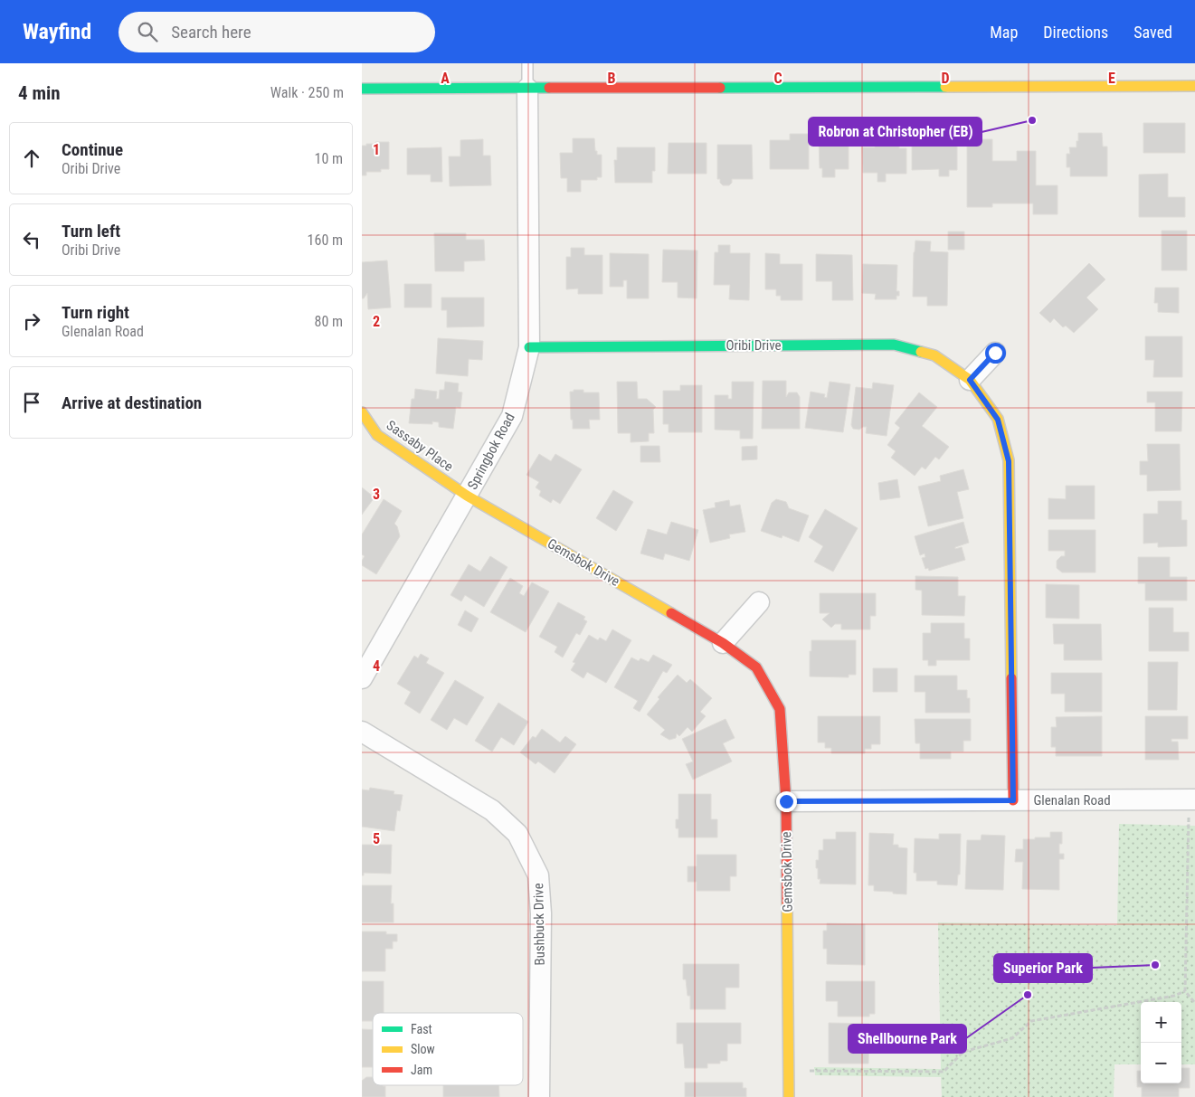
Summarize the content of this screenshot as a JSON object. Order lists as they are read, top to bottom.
{
  "streets": {
    "street": [
      "Oribi Drive",
      "Sassaby Place",
      "Springbok Road",
      "Gemsbok Drive",
      "Glenalan Road",
      "Bushbuck Drive"
    ]
  },
  "crossings": [
    ["Oribi Drive", "Springbok Road"],
    ["Oribi Drive", "Glenalan Road"],
    ["Sassaby Place", "Springbok Road"],
    ["Sassaby Place", "Gemsbok Drive"],
    ["Springbok Road", "Gemsbok Drive"],
    ["Gemsbok Drive", "Glenalan Road"]
  ],
  "places": ["Robron at Christopher (EB)", "Superior Park", "Shellbourne Park"],
  "legend": ["Fast", "Slow", "Jam"],
  "page": {
    "header": "Wayfind",
    "search": "Search here",
    "nav": ["Map", "Directions", "Saved"],
    "heading": ["4 min", "Walk · 250 m"],
    "list": [
      ["Continue", "Oribi Drive", "10 m"],
      ["Turn left", "Oribi Drive", "160 m"],
      ["Turn right", "Glenalan Road", "80 m"],
      "Arrive at destination"
    ],
    "map_buttons": ["+", "−"]
  },
  "grid": {
    "columns": [
      "A",
      "B",
      "C",
      "D",
      "E"
    ],
    "rows": [
      "1",
      "2",
      "3",
      "4",
      "5"
    ]
  }
}
